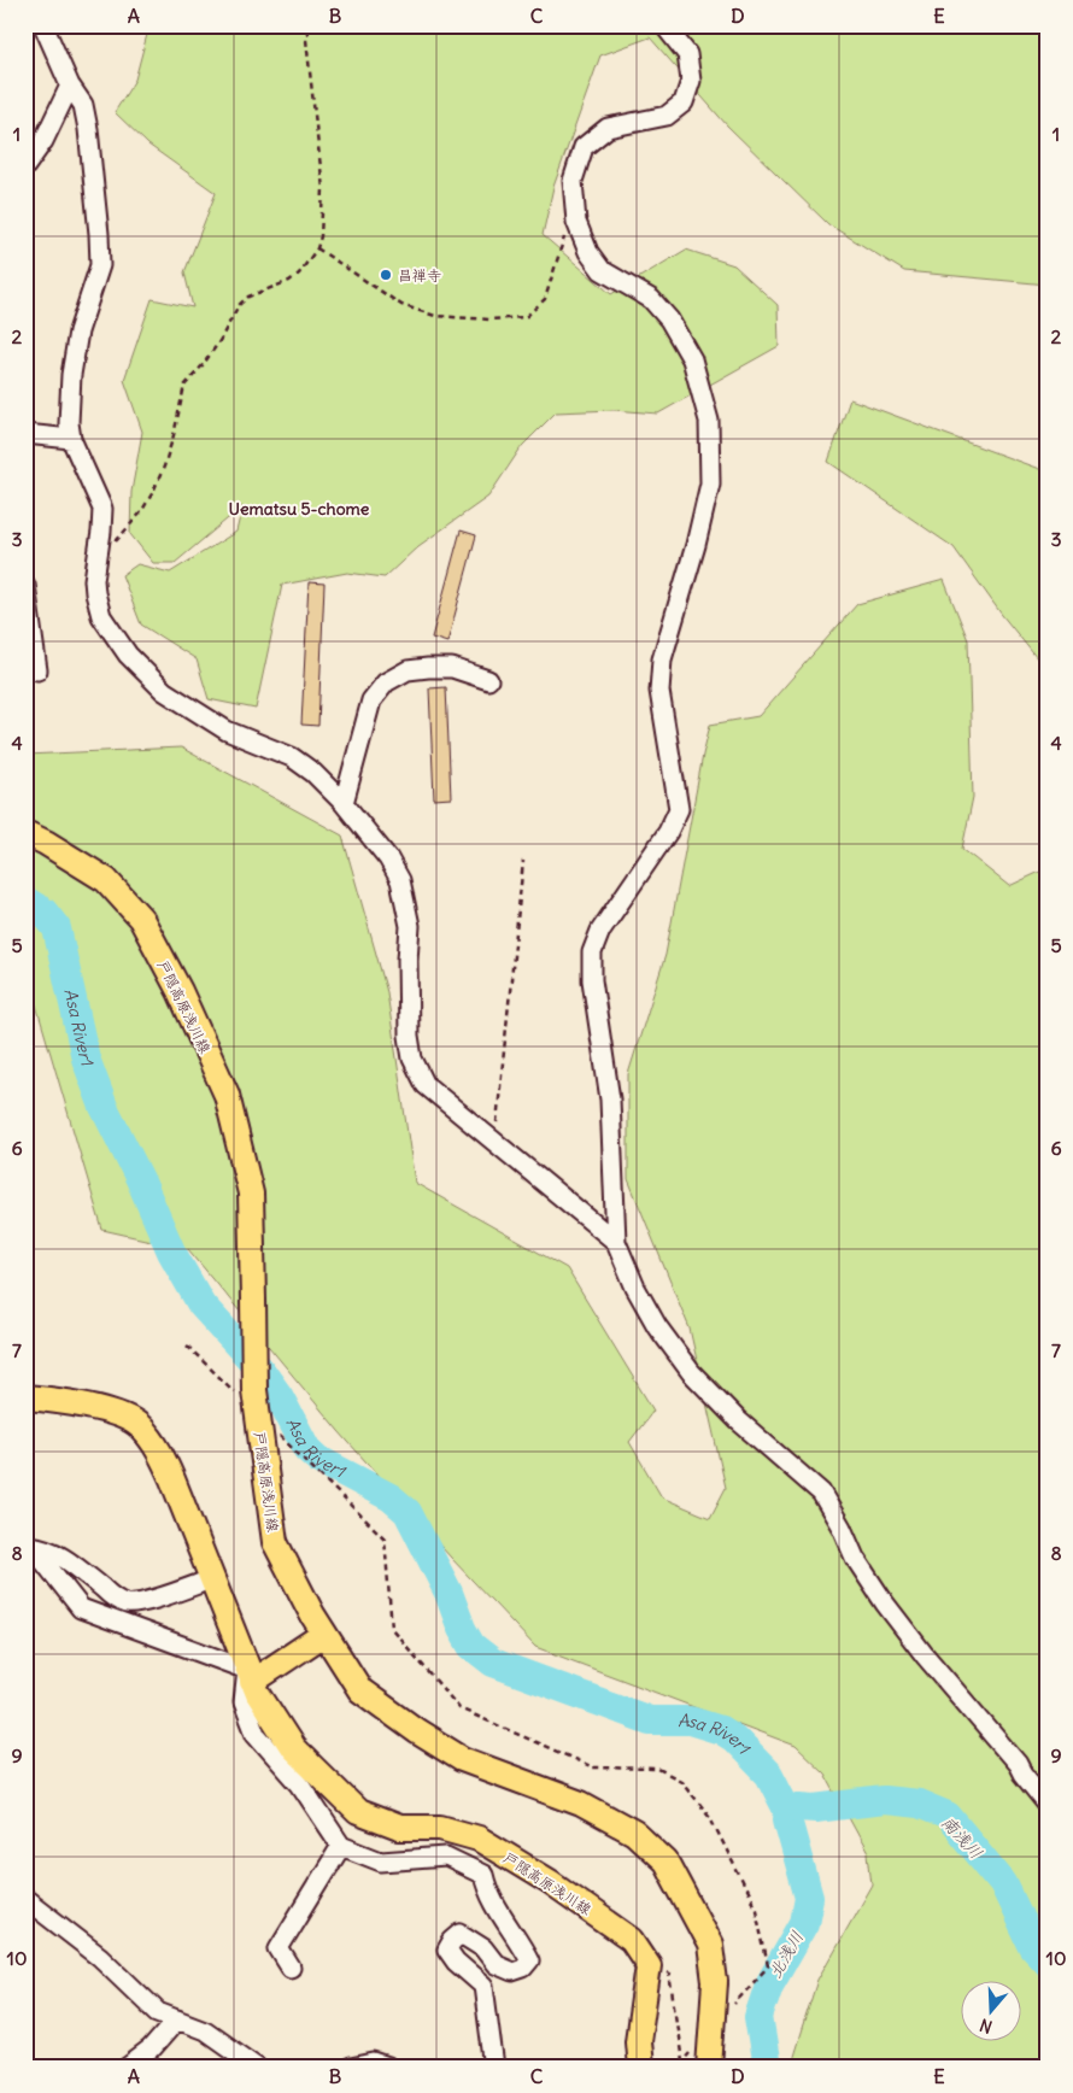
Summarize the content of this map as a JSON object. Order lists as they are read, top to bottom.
{
  "streets": {
    "main road": ["戸隠高原浅川線"]
  },
  "districts": ["Uematsu 5-chome"],
  "water": ["Asa River1", "南浅川", "北浅川"],
  "places": ["昌禅寺"],
  "north": "bottom",
  "grid": {
    "columns": [
      "A",
      "B",
      "C",
      "D",
      "E"
    ],
    "rows": [
      "1",
      "2",
      "3",
      "4",
      "5",
      "6",
      "7",
      "8",
      "9",
      "10"
    ]
  }
}
